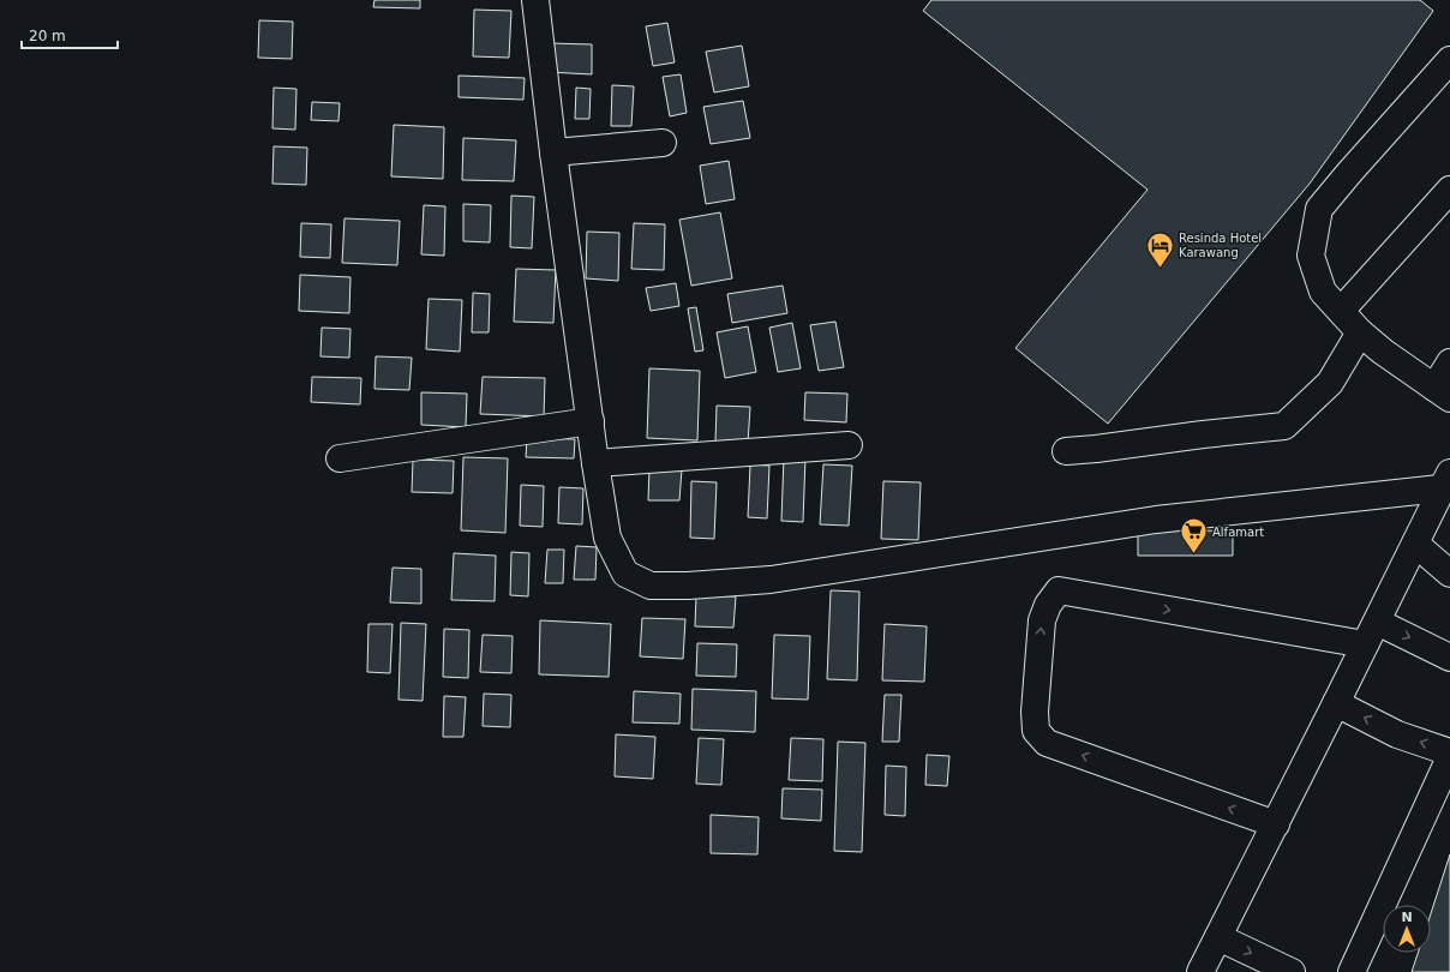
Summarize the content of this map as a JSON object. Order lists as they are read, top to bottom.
{
  "places": {
    "hotel": ["Resinda Hotel Karawang"],
    "supermarket": ["Alfamart"]
  },
  "scale_bar": "20 m",
  "north": "top"
}
